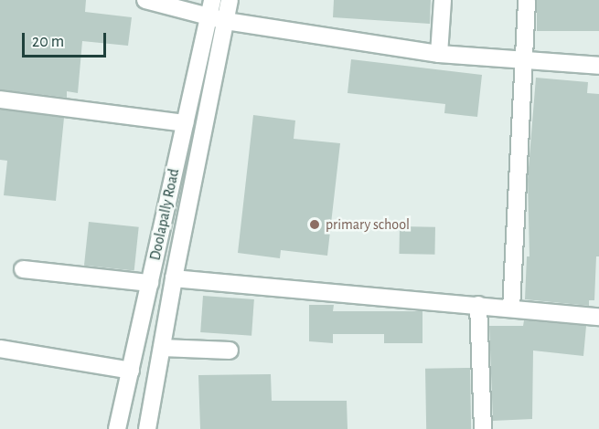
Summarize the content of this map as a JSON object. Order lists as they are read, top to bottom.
{
  "streets": {
    "street": ["Doolapally Road"]
  },
  "places": ["primary school"],
  "scale_bar": "20 m"
}
